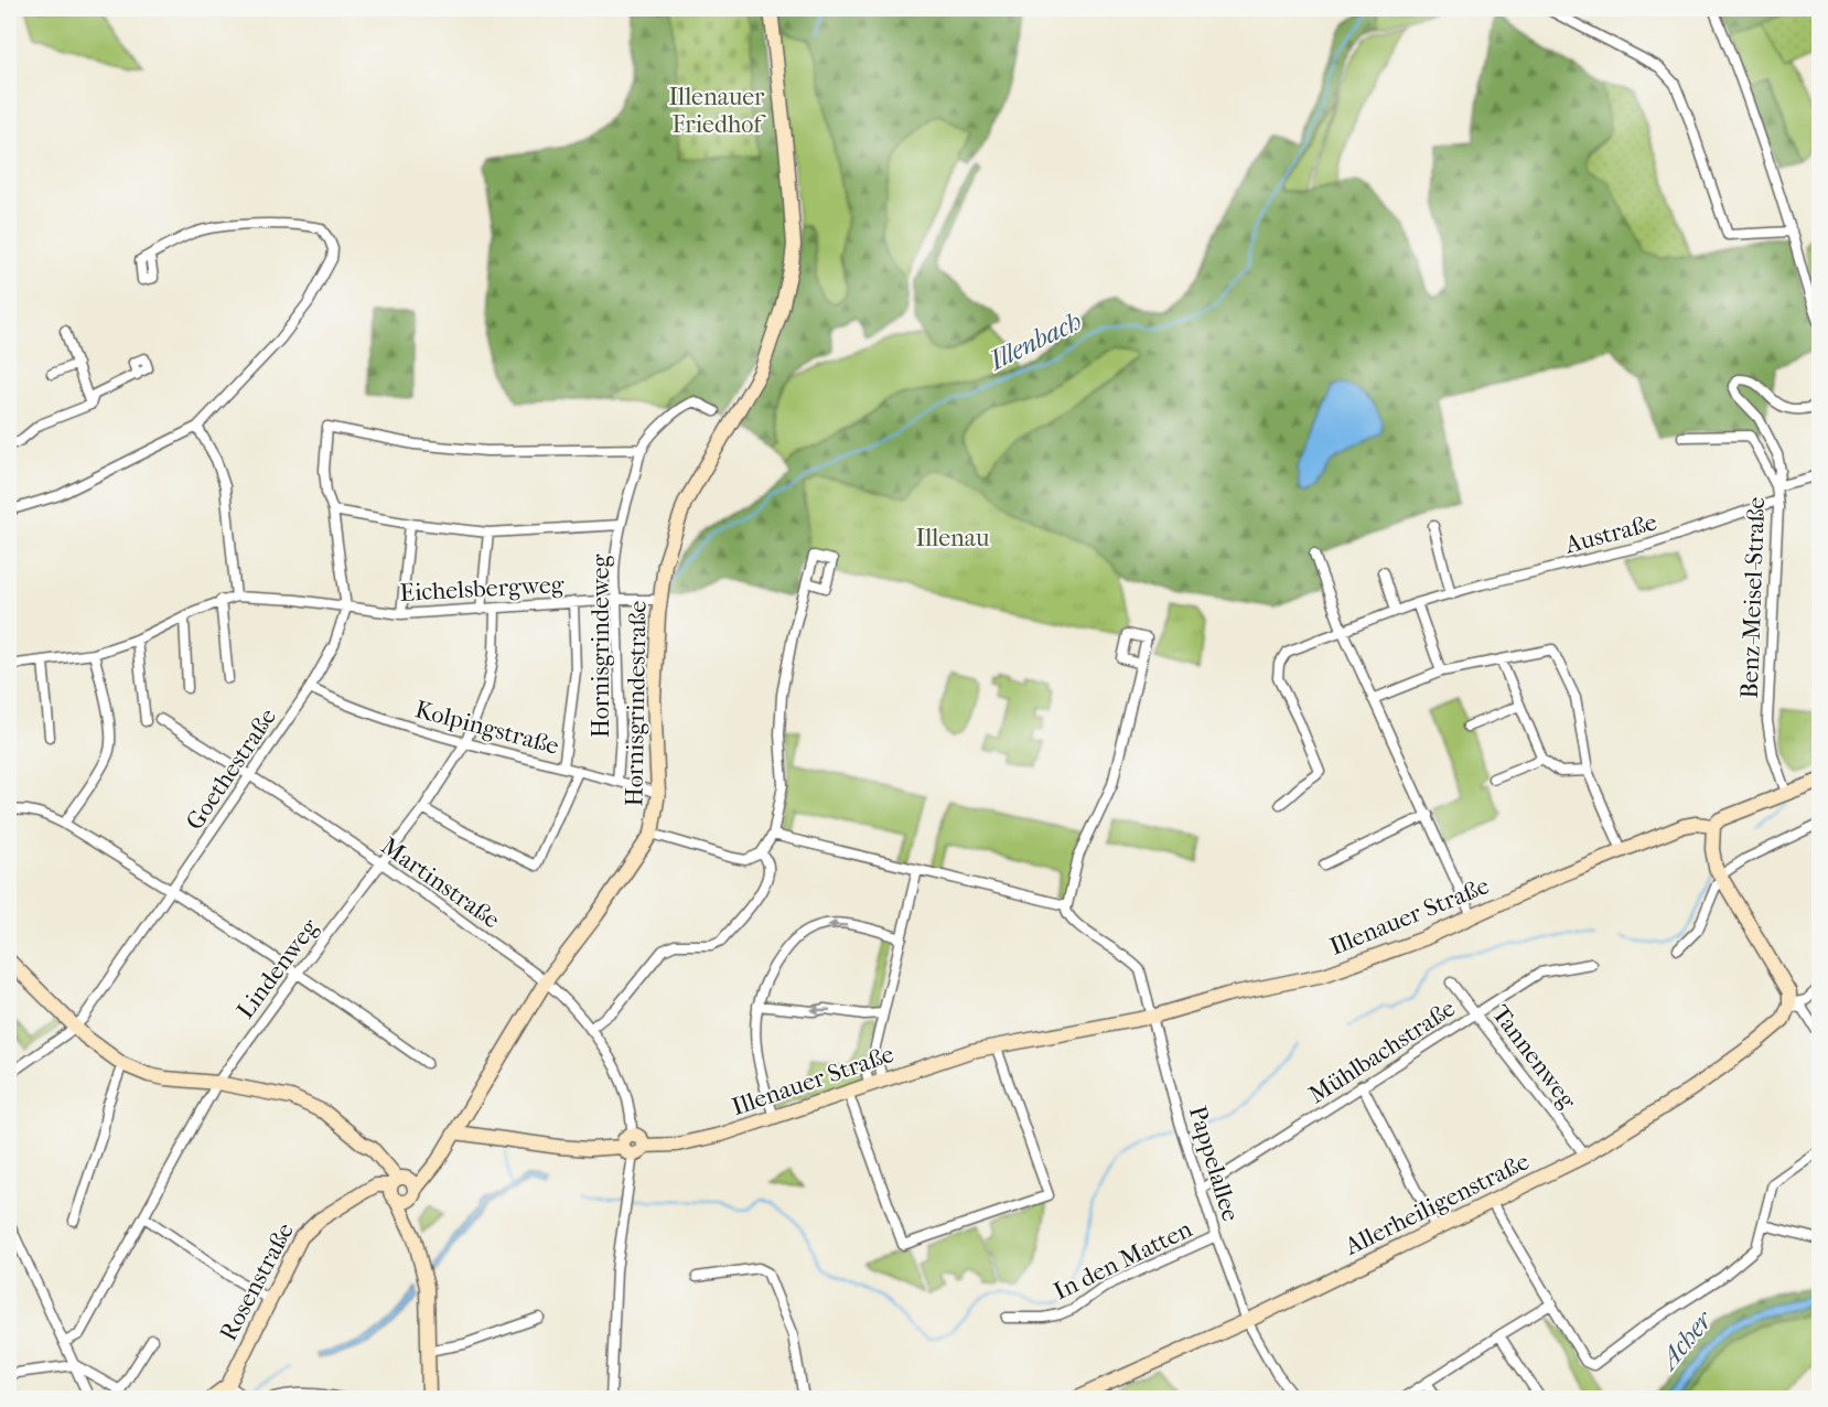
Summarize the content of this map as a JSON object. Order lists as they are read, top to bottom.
{
  "streets": {
    "main road": [
      "Hornisgrindestraße",
      "Illenauer Straße",
      "Allerheiligenstraße",
      "Rosenstraße"
    ],
    "street": [
      "Austraße",
      "Eichelsbergweg",
      "Benz-Meisel-Straße",
      "Hornisgrindeweg",
      "Kolpingstraße",
      "Goethestraße",
      "Martinstraße",
      "Lindenweg",
      "Mühlbachstraße",
      "Tannenweg",
      "Pappelallee",
      "In den Matten"
    ]
  },
  "crossings": [
    ["Austraße", "Benz-Meisel-Straße"],
    ["Eichelsbergweg", "Hornisgrindeweg"],
    ["Eichelsbergweg", "Hornisgrindestraße"],
    ["Eichelsbergweg", "Goethestraße"],
    ["Eichelsbergweg", "Lindenweg"],
    ["Hornisgrindeweg", "Kolpingstraße"],
    ["Hornisgrindeweg", "Goethestraße"],
    ["Hornisgrindestraße", "Kolpingstraße"],
    ["Hornisgrindestraße", "Martinstraße"],
    ["Hornisgrindestraße", "Illenauer Straße"],
    ["Hornisgrindestraße", "Rosenstraße"],
    ["Kolpingstraße", "Goethestraße"],
    ["Kolpingstraße", "Lindenweg"],
    ["Goethestraße", "Martinstraße"],
    ["Martinstraße", "Illenauer Straße"],
    ["Martinstraße", "Lindenweg"],
    ["Illenauer Straße", "Pappelallee"],
    ["Mühlbachstraße", "Tannenweg"],
    ["Mühlbachstraße", "Pappelallee"],
    ["Tannenweg", "Allerheiligenstraße"],
    ["Pappelallee", "Allerheiligenstraße"],
    ["Pappelallee", "In den Matten"]
  ],
  "water": ["Illenbach", "Acher"],
  "parks": ["Illenauer Friedhof", "Illenau"]
}
